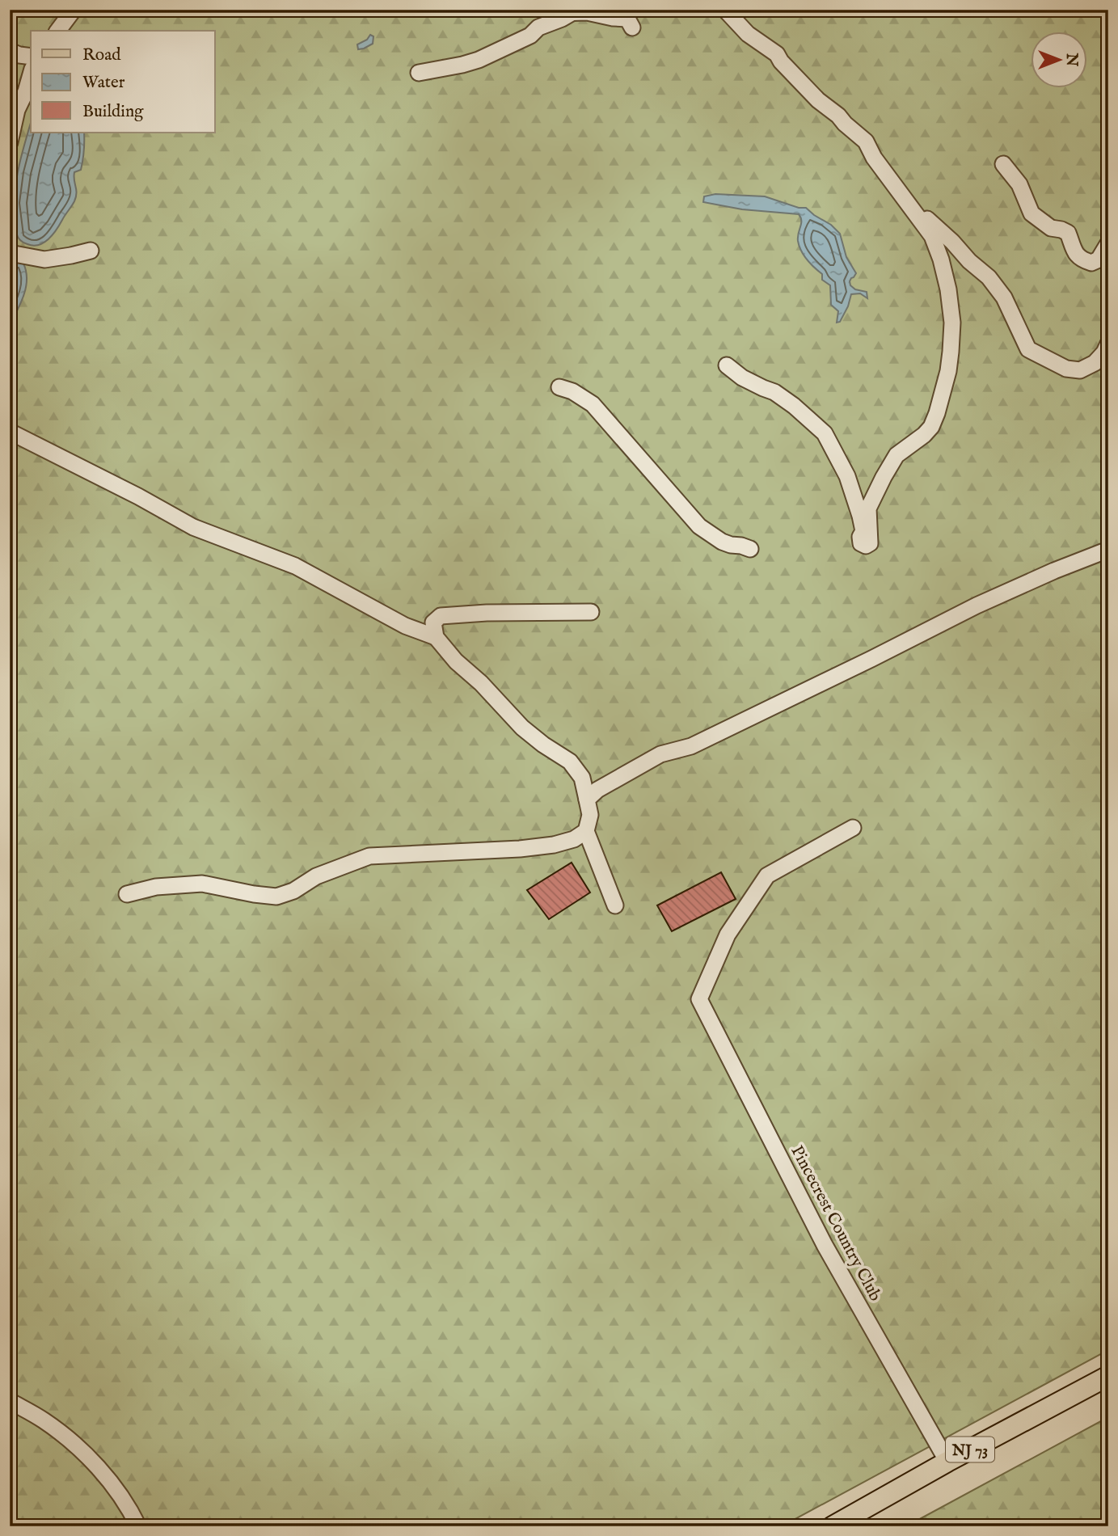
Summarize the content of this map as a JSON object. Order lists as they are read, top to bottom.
{
  "streets": {
    "main road": ["NJ 73"],
    "street": ["Pincecrest Country Club"]
  },
  "crossings": [
    ["Pincecrest Country Club", "NJ 73"]
  ],
  "legend": ["Road", "Water", "Building"],
  "north": "right"
}
